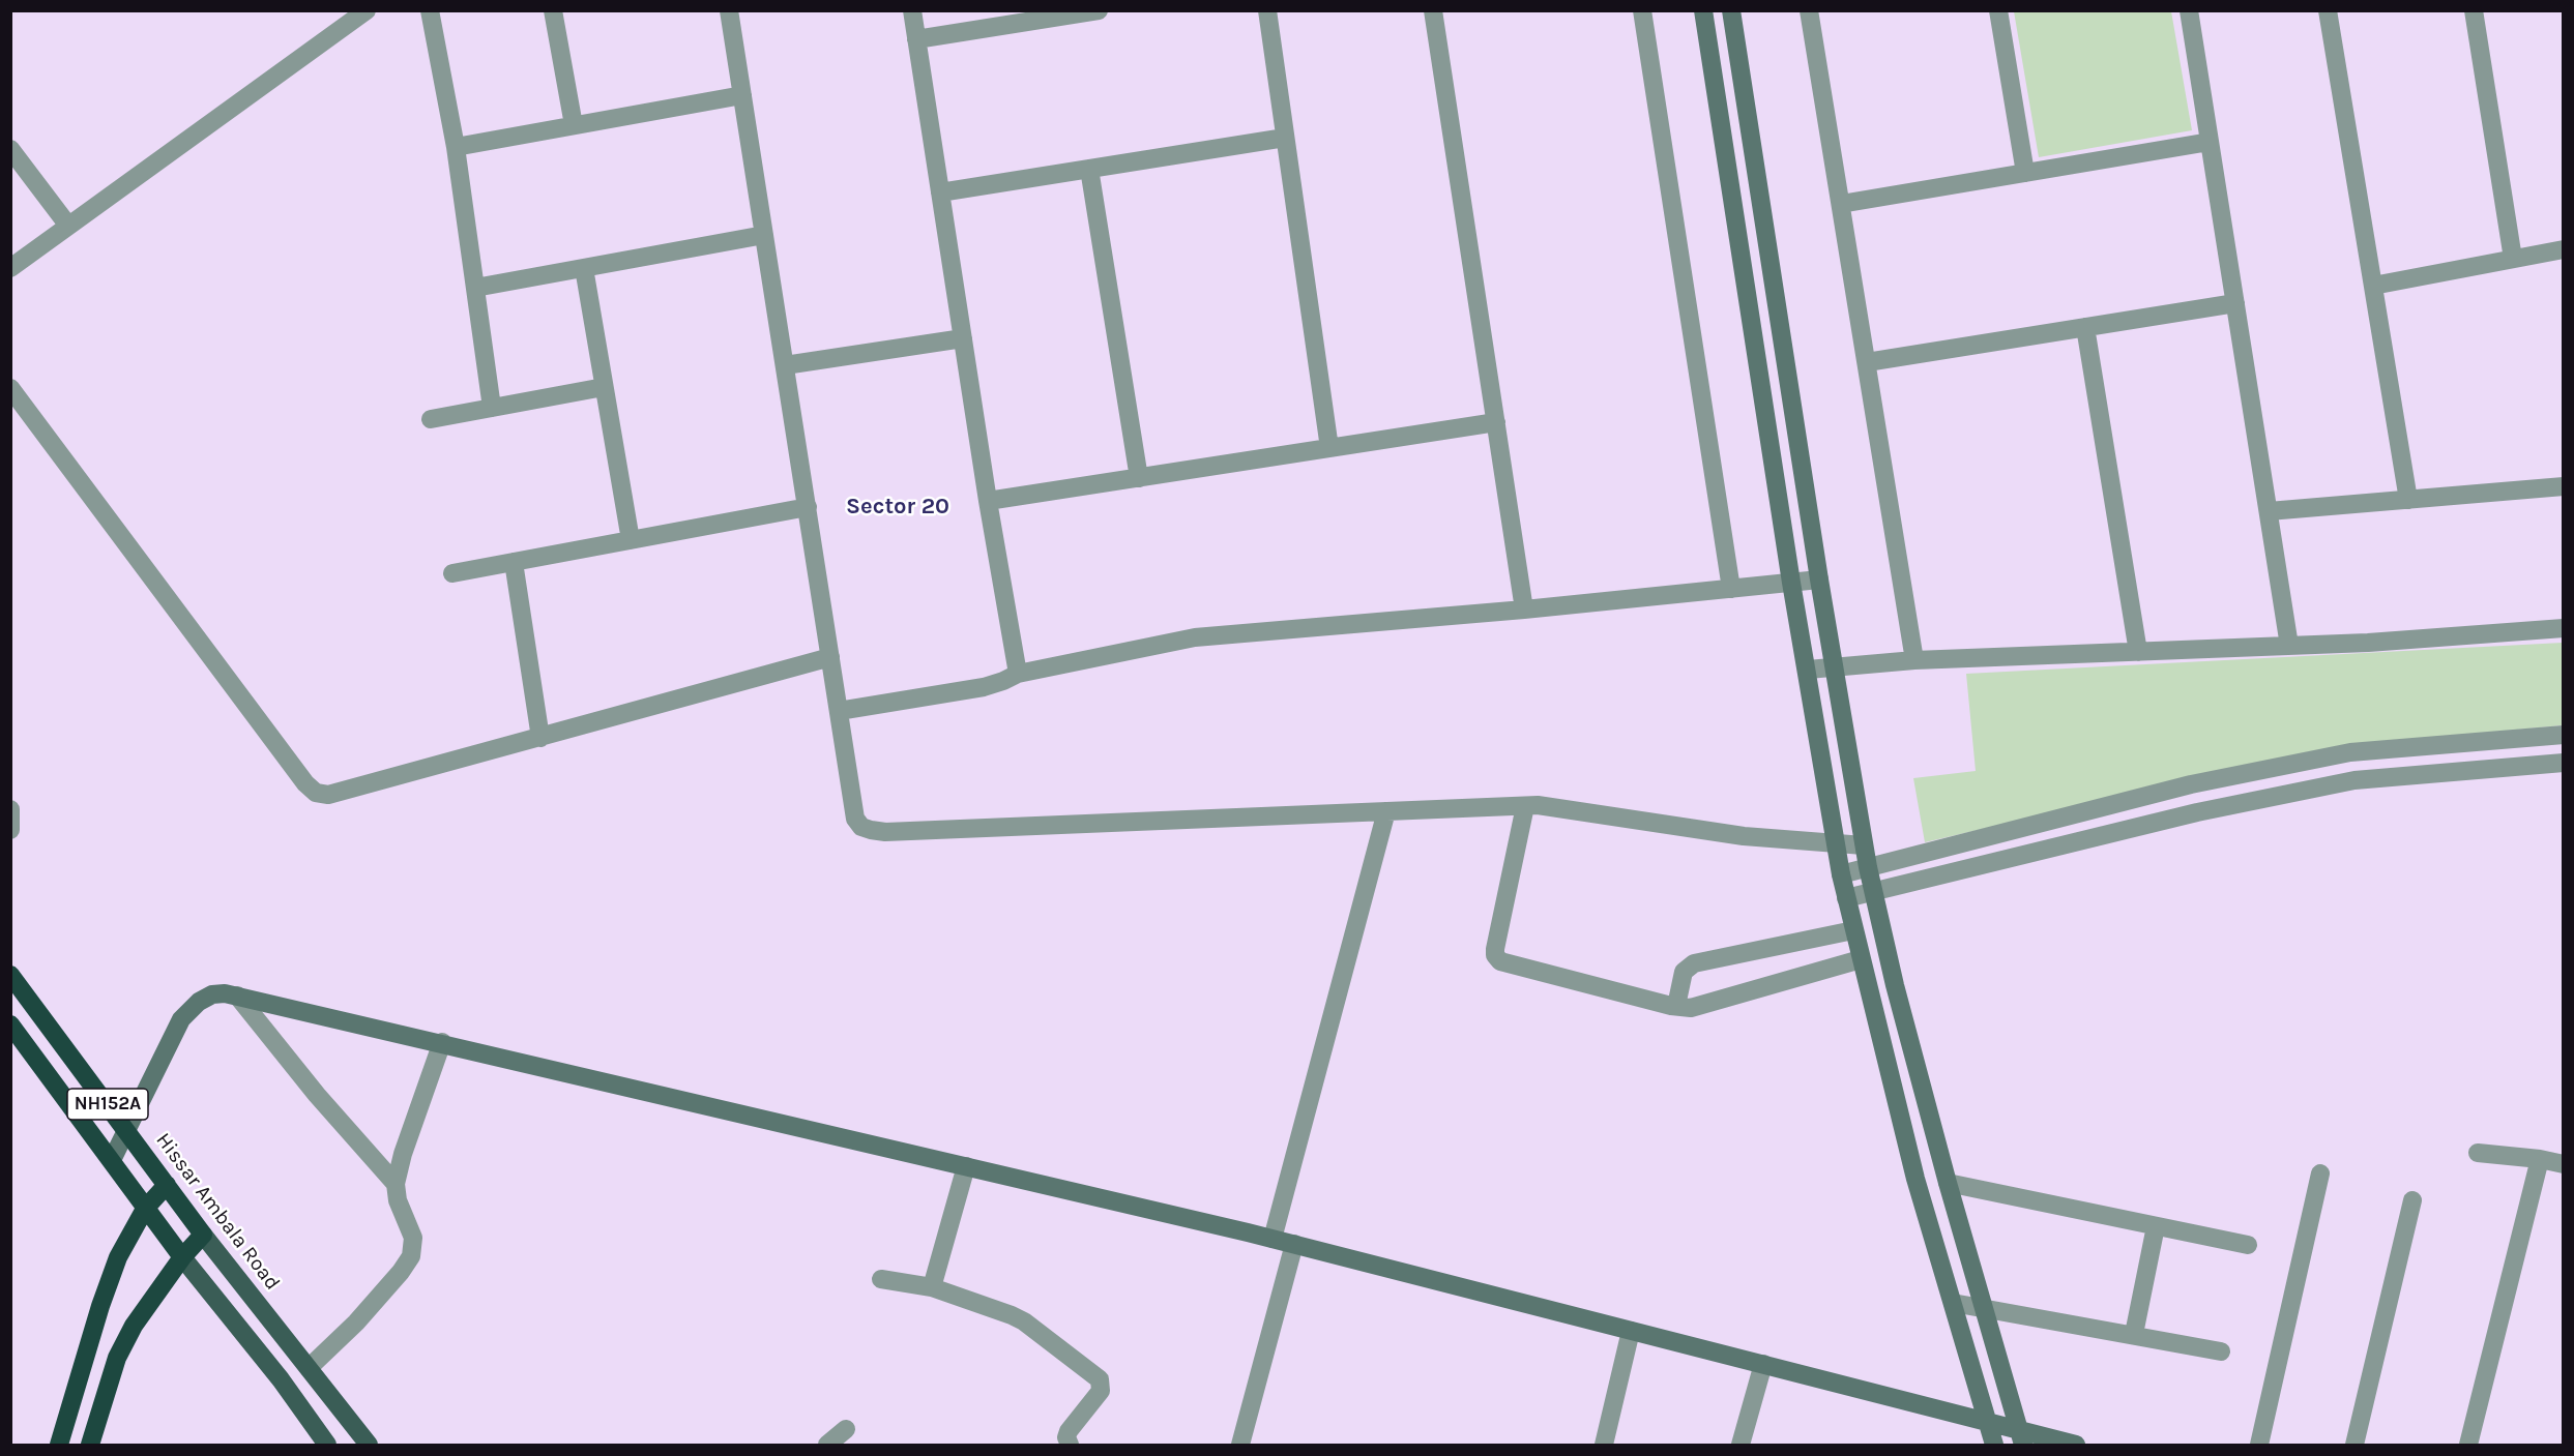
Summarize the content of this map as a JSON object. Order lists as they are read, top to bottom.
{
  "streets": {
    "highway": ["NH152A", "Hissar Ambala Road"]
  },
  "districts": ["Sector 20"]
}
